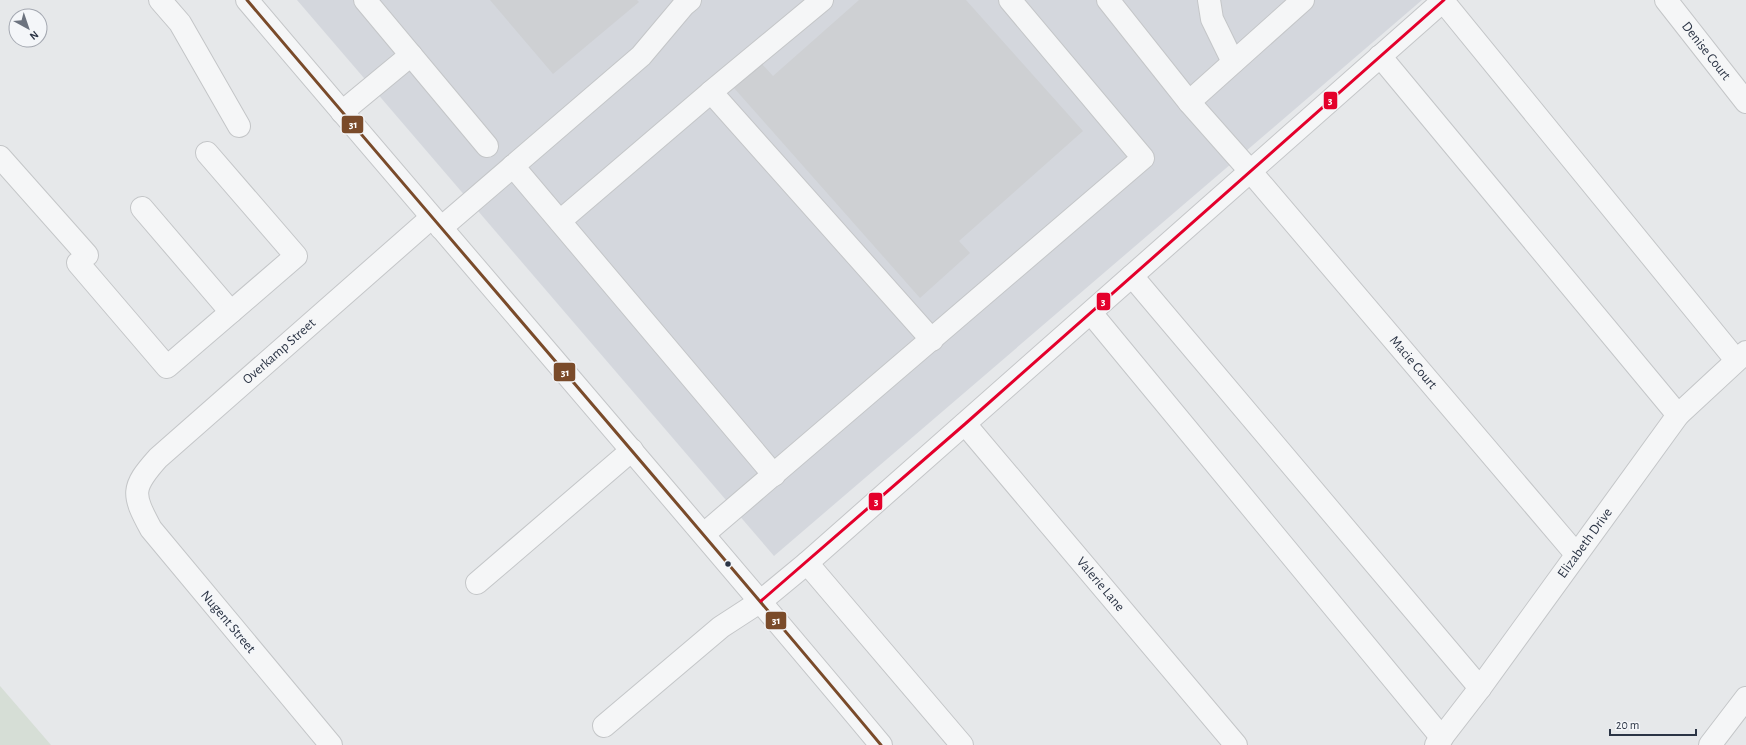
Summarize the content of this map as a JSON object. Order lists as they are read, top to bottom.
{
  "streets": {
    "street": [
      "Denise Court",
      "Overkamp Street",
      "Macie Court",
      "Elizabeth Drive",
      "Valerie Lane",
      "Nugent Street"
    ]
  },
  "crossings": [
    ["Overkamp Street", "Nugent Street"],
    ["Macie Court", "Elizabeth Drive"]
  ],
  "lines": ["transit line 31", "transit line 3"],
  "scale_bar": "20 m",
  "north": "bottom right"
}
